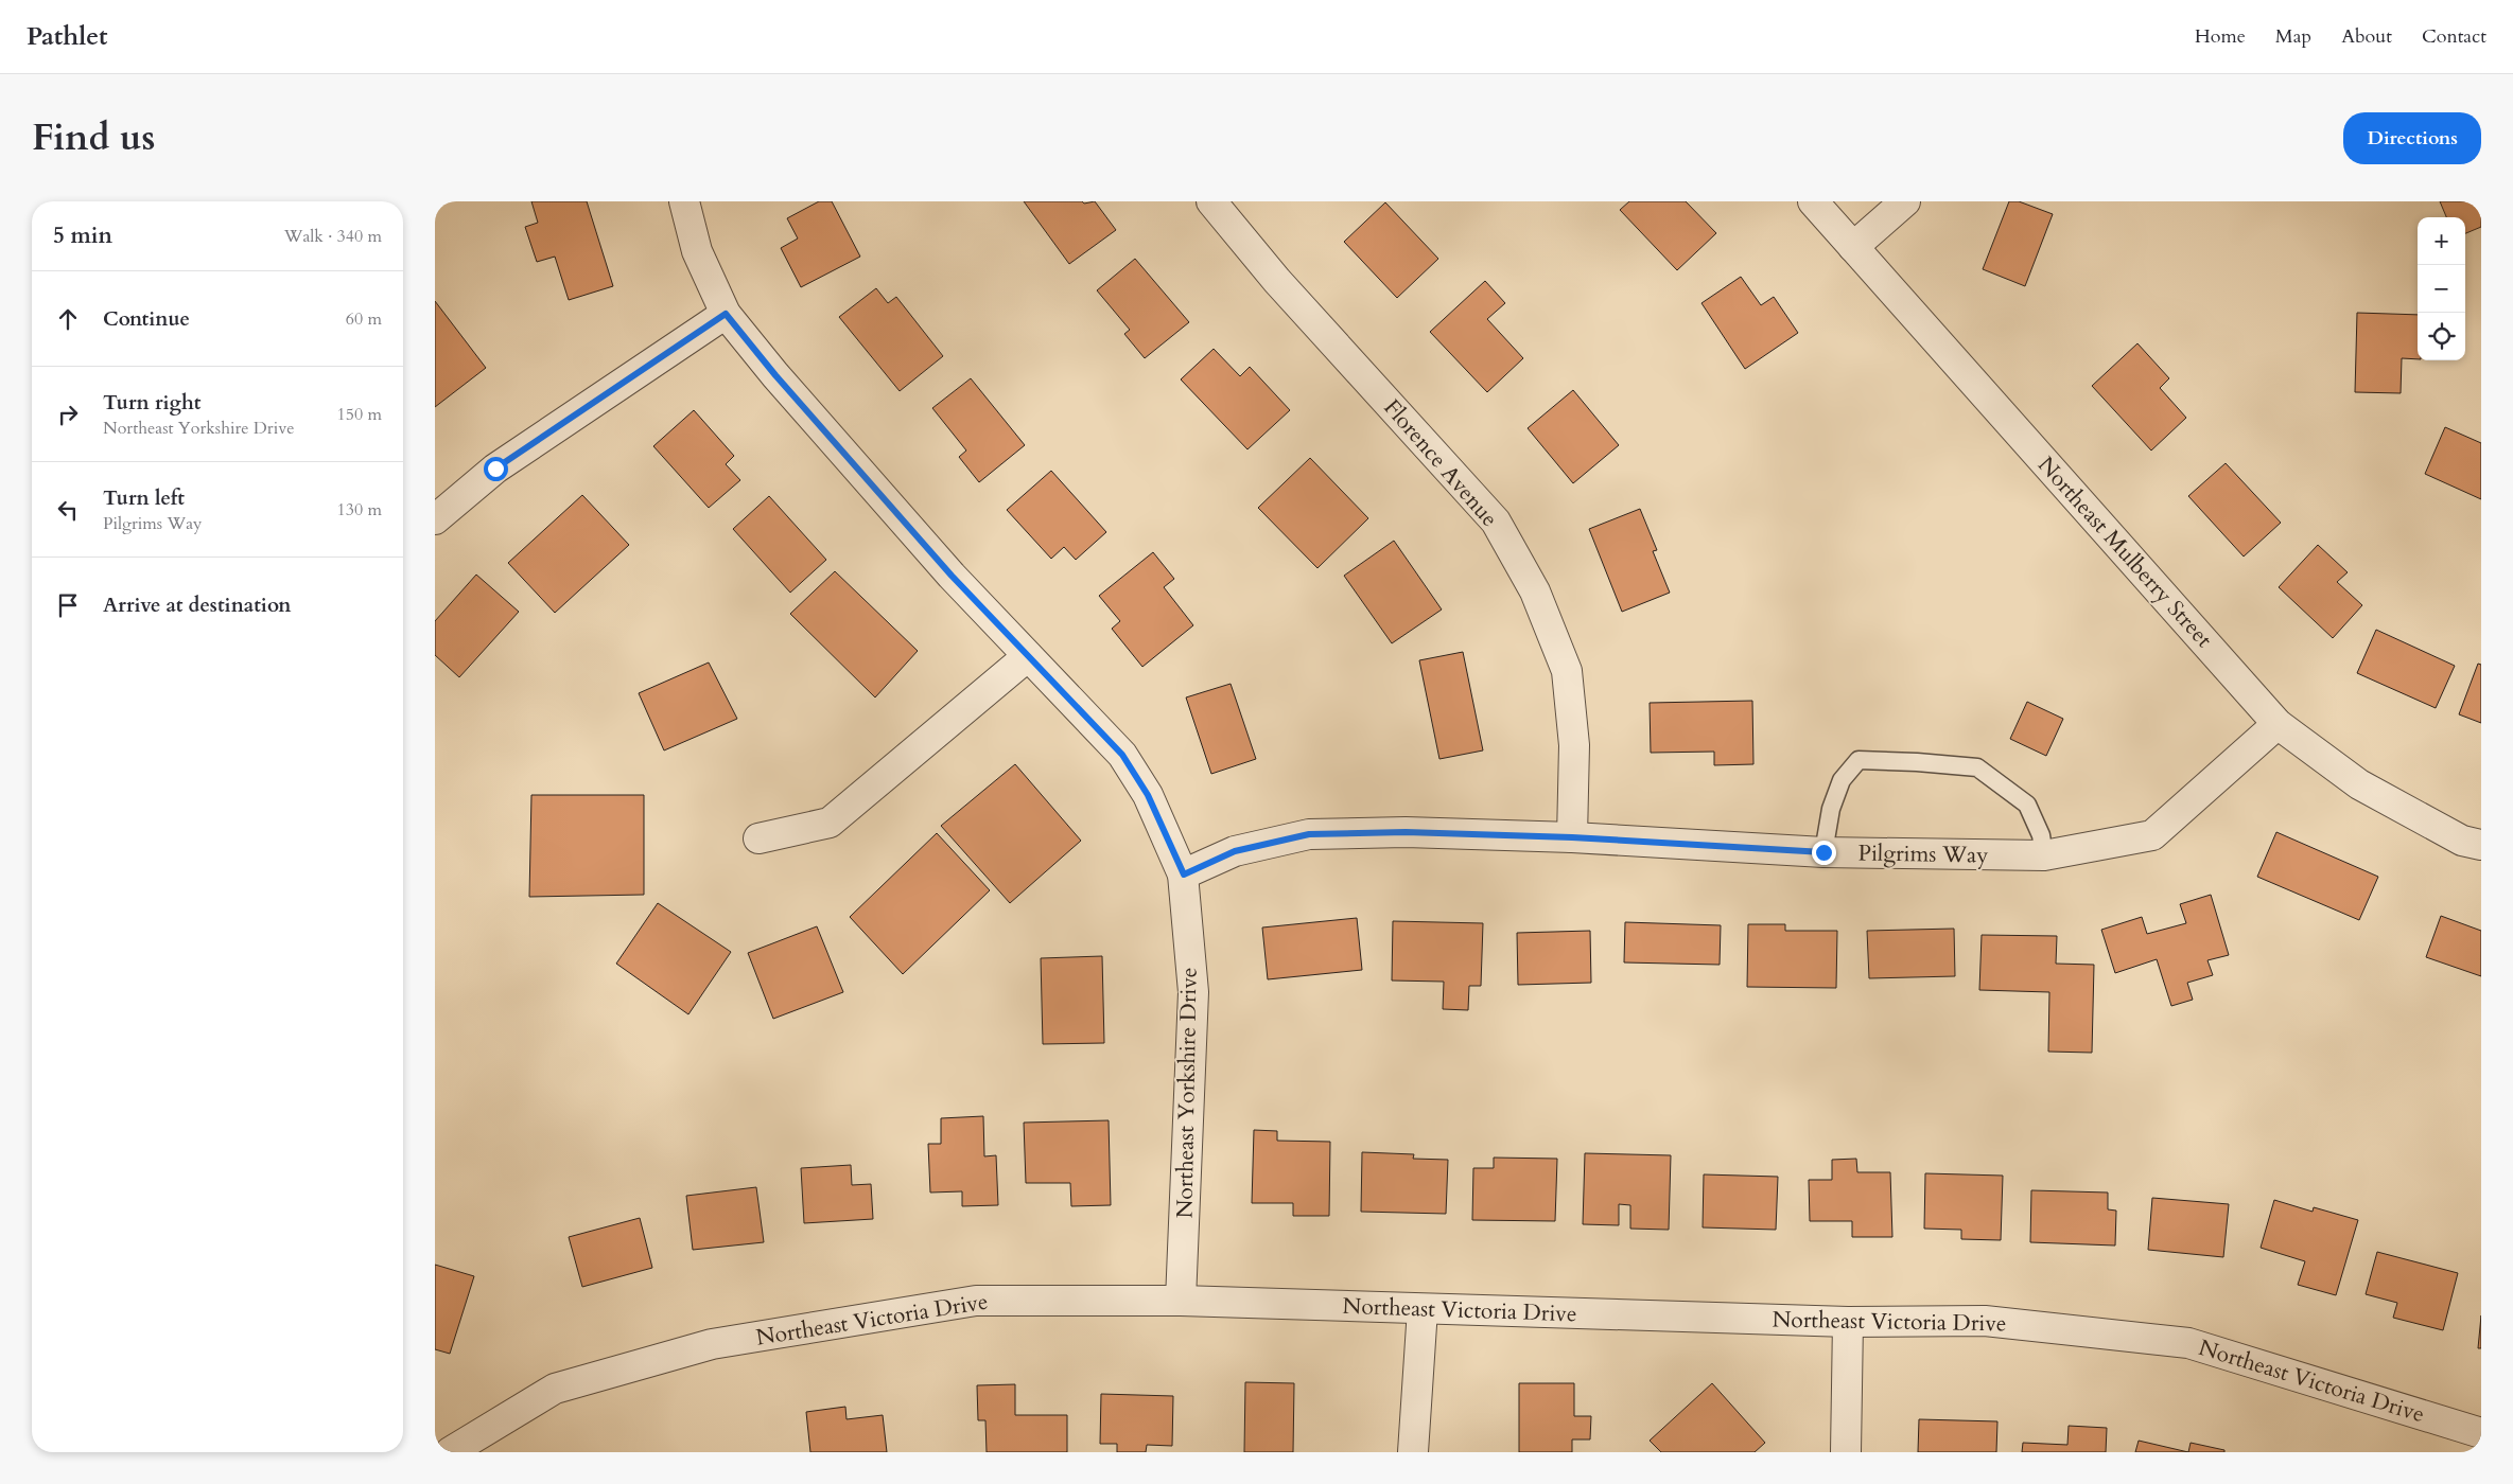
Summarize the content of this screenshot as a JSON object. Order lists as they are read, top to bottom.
{
  "streets": {
    "street": [
      "Florence Avenue",
      "Northeast Mulberry Street",
      "Pilgrims Way",
      "Northeast Yorkshire Drive",
      "Northeast Victoria Drive"
    ]
  },
  "crossings": [
    ["Florence Avenue", "Pilgrims Way"],
    ["Northeast Mulberry Street", "Pilgrims Way"],
    ["Pilgrims Way", "Northeast Yorkshire Drive"],
    ["Northeast Yorkshire Drive", "Northeast Victoria Drive"]
  ],
  "page": {
    "header": "Pathlet",
    "nav": [
      "Home",
      "Map",
      "About",
      "Contact"
    ],
    "title": "Find us",
    "buttons": "Directions",
    "heading": ["5 min", "Walk · 340 m"],
    "map_buttons": ["+", "−"],
    "list": [
      ["Continue", "60 m"],
      ["Turn right", "Northeast Yorkshire Drive", "150 m"],
      ["Turn left", "Pilgrims Way", "130 m"],
      "Arrive at destination"
    ]
  }
}
